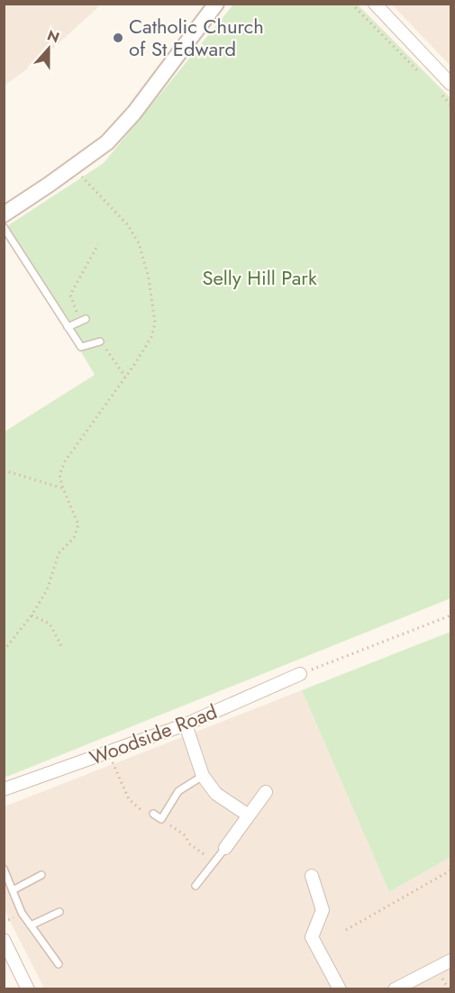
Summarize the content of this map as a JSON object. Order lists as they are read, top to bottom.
{
  "streets": {
    "street": ["Woodside Road"]
  },
  "parks": ["Selly Hill Park"],
  "places": ["Catholic Church of St Edward"],
  "north": "top"
}
